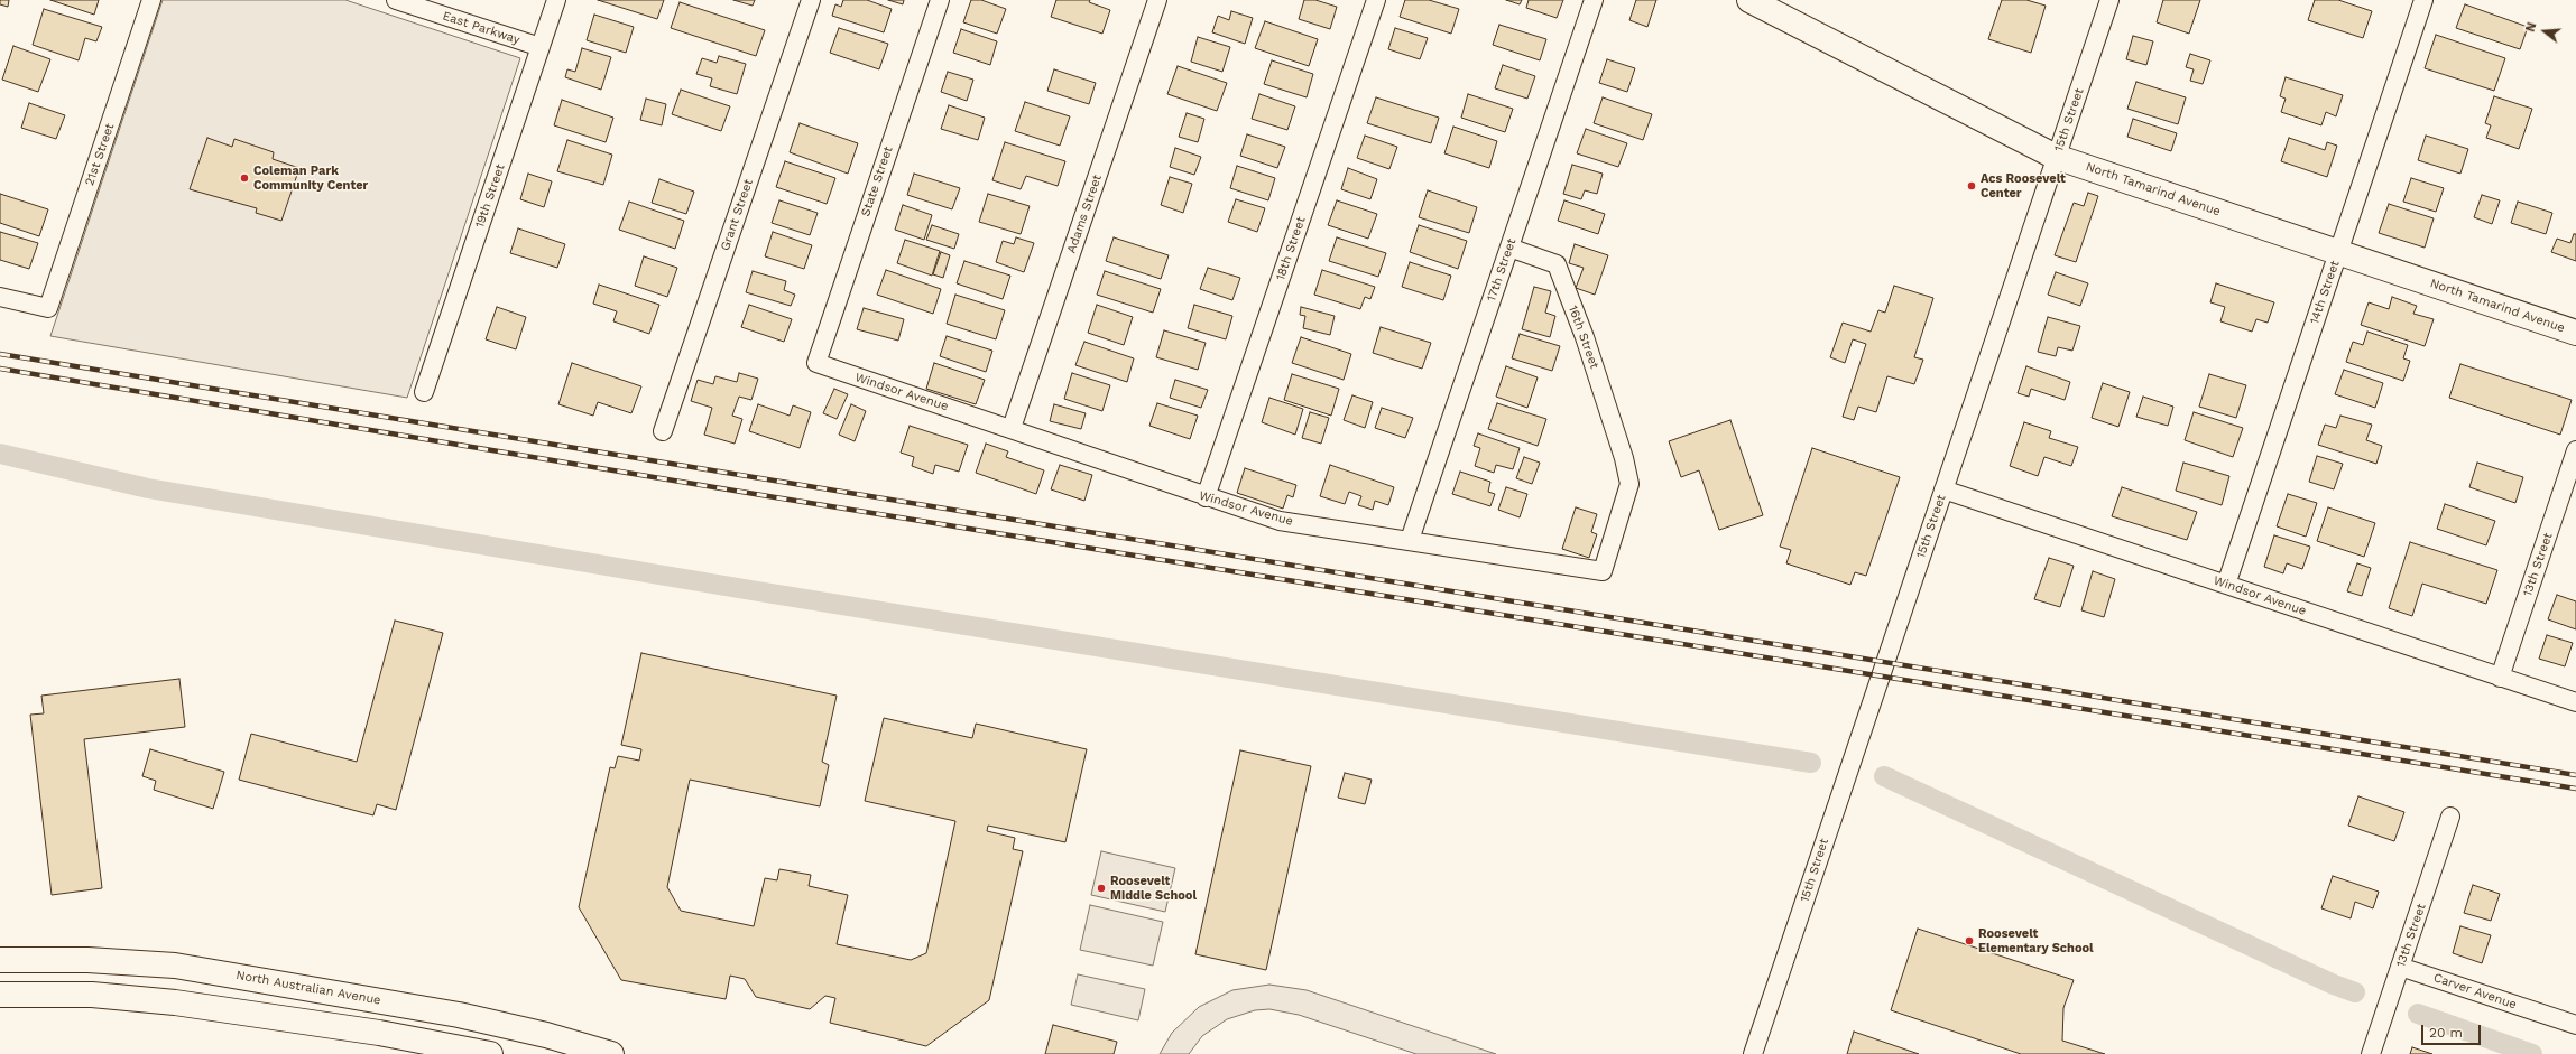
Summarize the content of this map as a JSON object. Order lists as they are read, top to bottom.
{
  "streets": {
    "main road": ["North Tamarind Avenue", "North Australian Avenue"],
    "street": [
      "East Parkway",
      "15th Street",
      "21st Street",
      "State Street",
      "19th Street",
      "Adams Street",
      "Grant Street",
      "18th Street",
      "17th Street",
      "14th Street",
      "16th Street",
      "Windsor Avenue",
      "13th Street",
      "Carver Avenue"
    ]
  },
  "crossings": [
    ["East Parkway", "19th Street"],
    ["15th Street", "North Tamarind Avenue"],
    ["15th Street", "Windsor Avenue"],
    ["State Street", "Windsor Avenue"],
    ["North Tamarind Avenue", "14th Street"],
    ["Adams Street", "Windsor Avenue"],
    ["18th Street", "Windsor Avenue"],
    ["17th Street", "16th Street"],
    ["17th Street", "Windsor Avenue"],
    ["14th Street", "Windsor Avenue"],
    ["16th Street", "Windsor Avenue"],
    ["Windsor Avenue", "13th Street"],
    ["13th Street", "Carver Avenue"]
  ],
  "places": [
    "Coleman Park Community Center",
    "Acs Roosevelt Center",
    "Roosevelt Middle School",
    "Roosevelt Elementary School"
  ],
  "scale_bar": "20 m",
  "north": "left"
}
